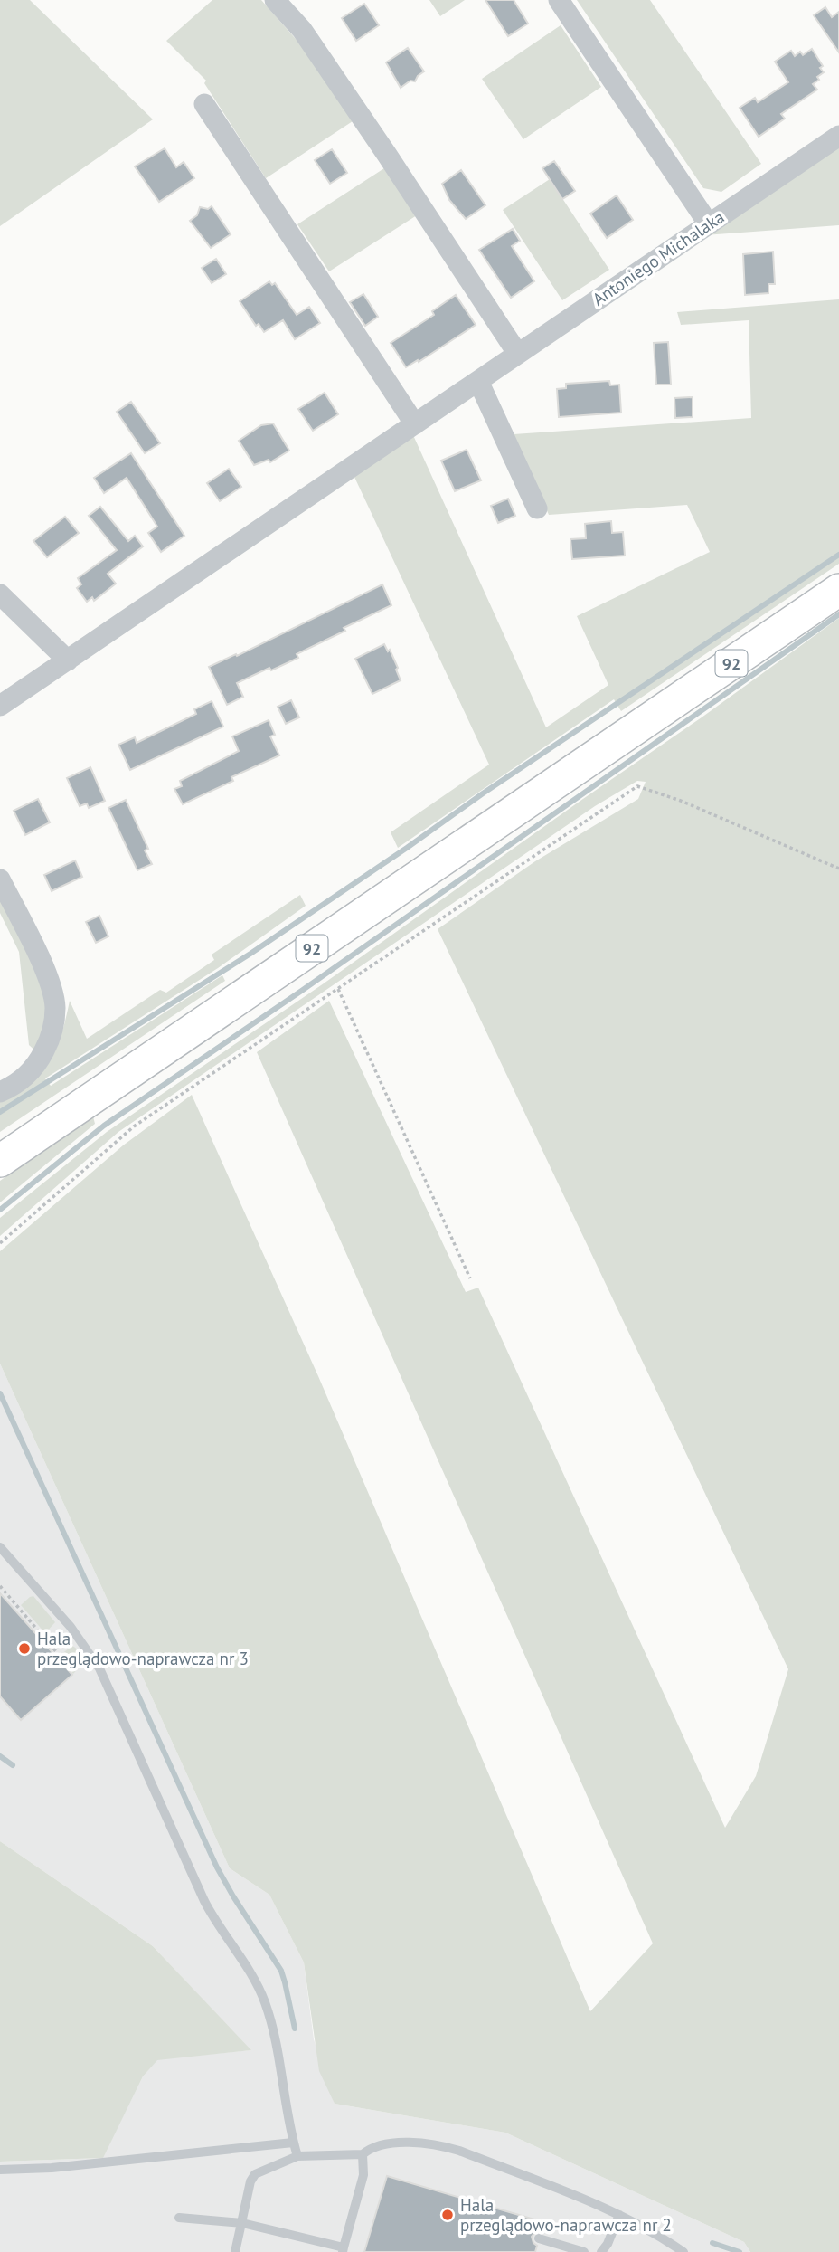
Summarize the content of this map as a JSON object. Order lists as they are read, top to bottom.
{
  "streets": {
    "main road": ["92"],
    "street": ["Antoniego Michalaka"]
  },
  "places": ["Hala przeglądowo-naprawcza nr 3", "Hala przeglądowo-naprawcza nr 2"]
}
